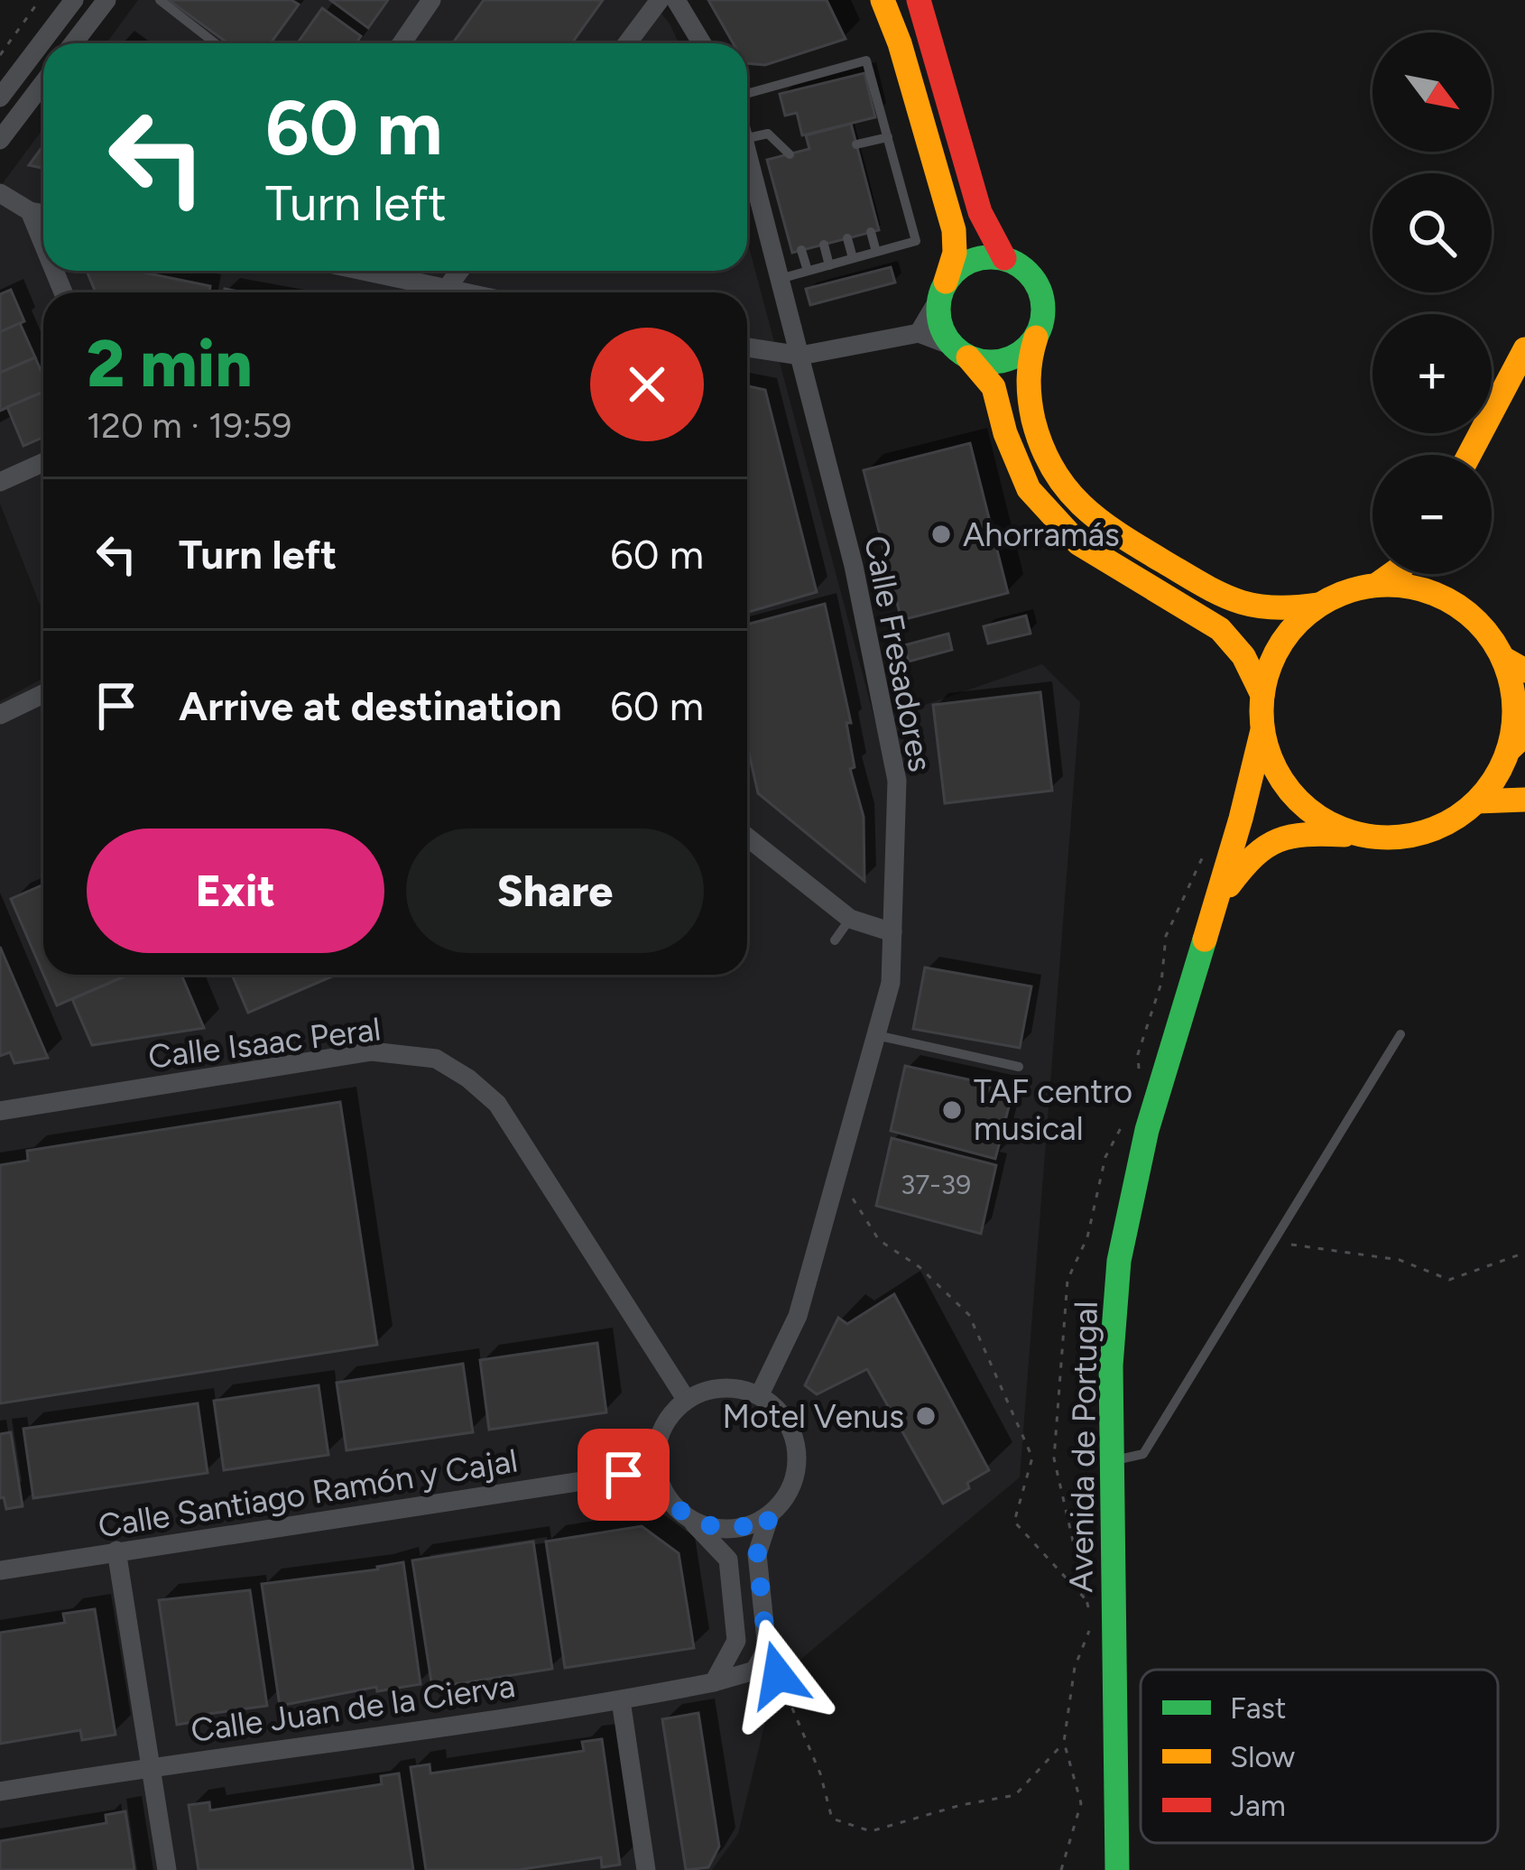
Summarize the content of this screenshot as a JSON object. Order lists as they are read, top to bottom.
{
  "streets": {
    "main road": ["Avenida de Portugal"],
    "street": [
      "Calle Fresadores",
      "Calle Isaac Peral",
      "Calle Santiago Ramón y Cajal",
      "Calle Juan de la Cierva"
    ]
  },
  "crossings": [
    ["Calle Fresadores", "Calle Isaac Peral"]
  ],
  "places": ["Ahorramás", "TAF centro musical", "Motel Venus"],
  "house_numbers": ["37-39"],
  "legend": ["Fast", "Slow", "Jam"],
  "north": "bottom right",
  "page": {
    "map_buttons": ["+", "−"],
    "turn": ["60 m", "Turn left"],
    "heading": ["2 min", "120 m · 19:59"],
    "list": [
      {
        "name": "Turn left",
        "value": "60 m"
      },
      {
        "name": "Arrive at destination",
        "value": "60 m"
      }
    ],
    "buttons": ["Exit", "Share"]
  }
}
